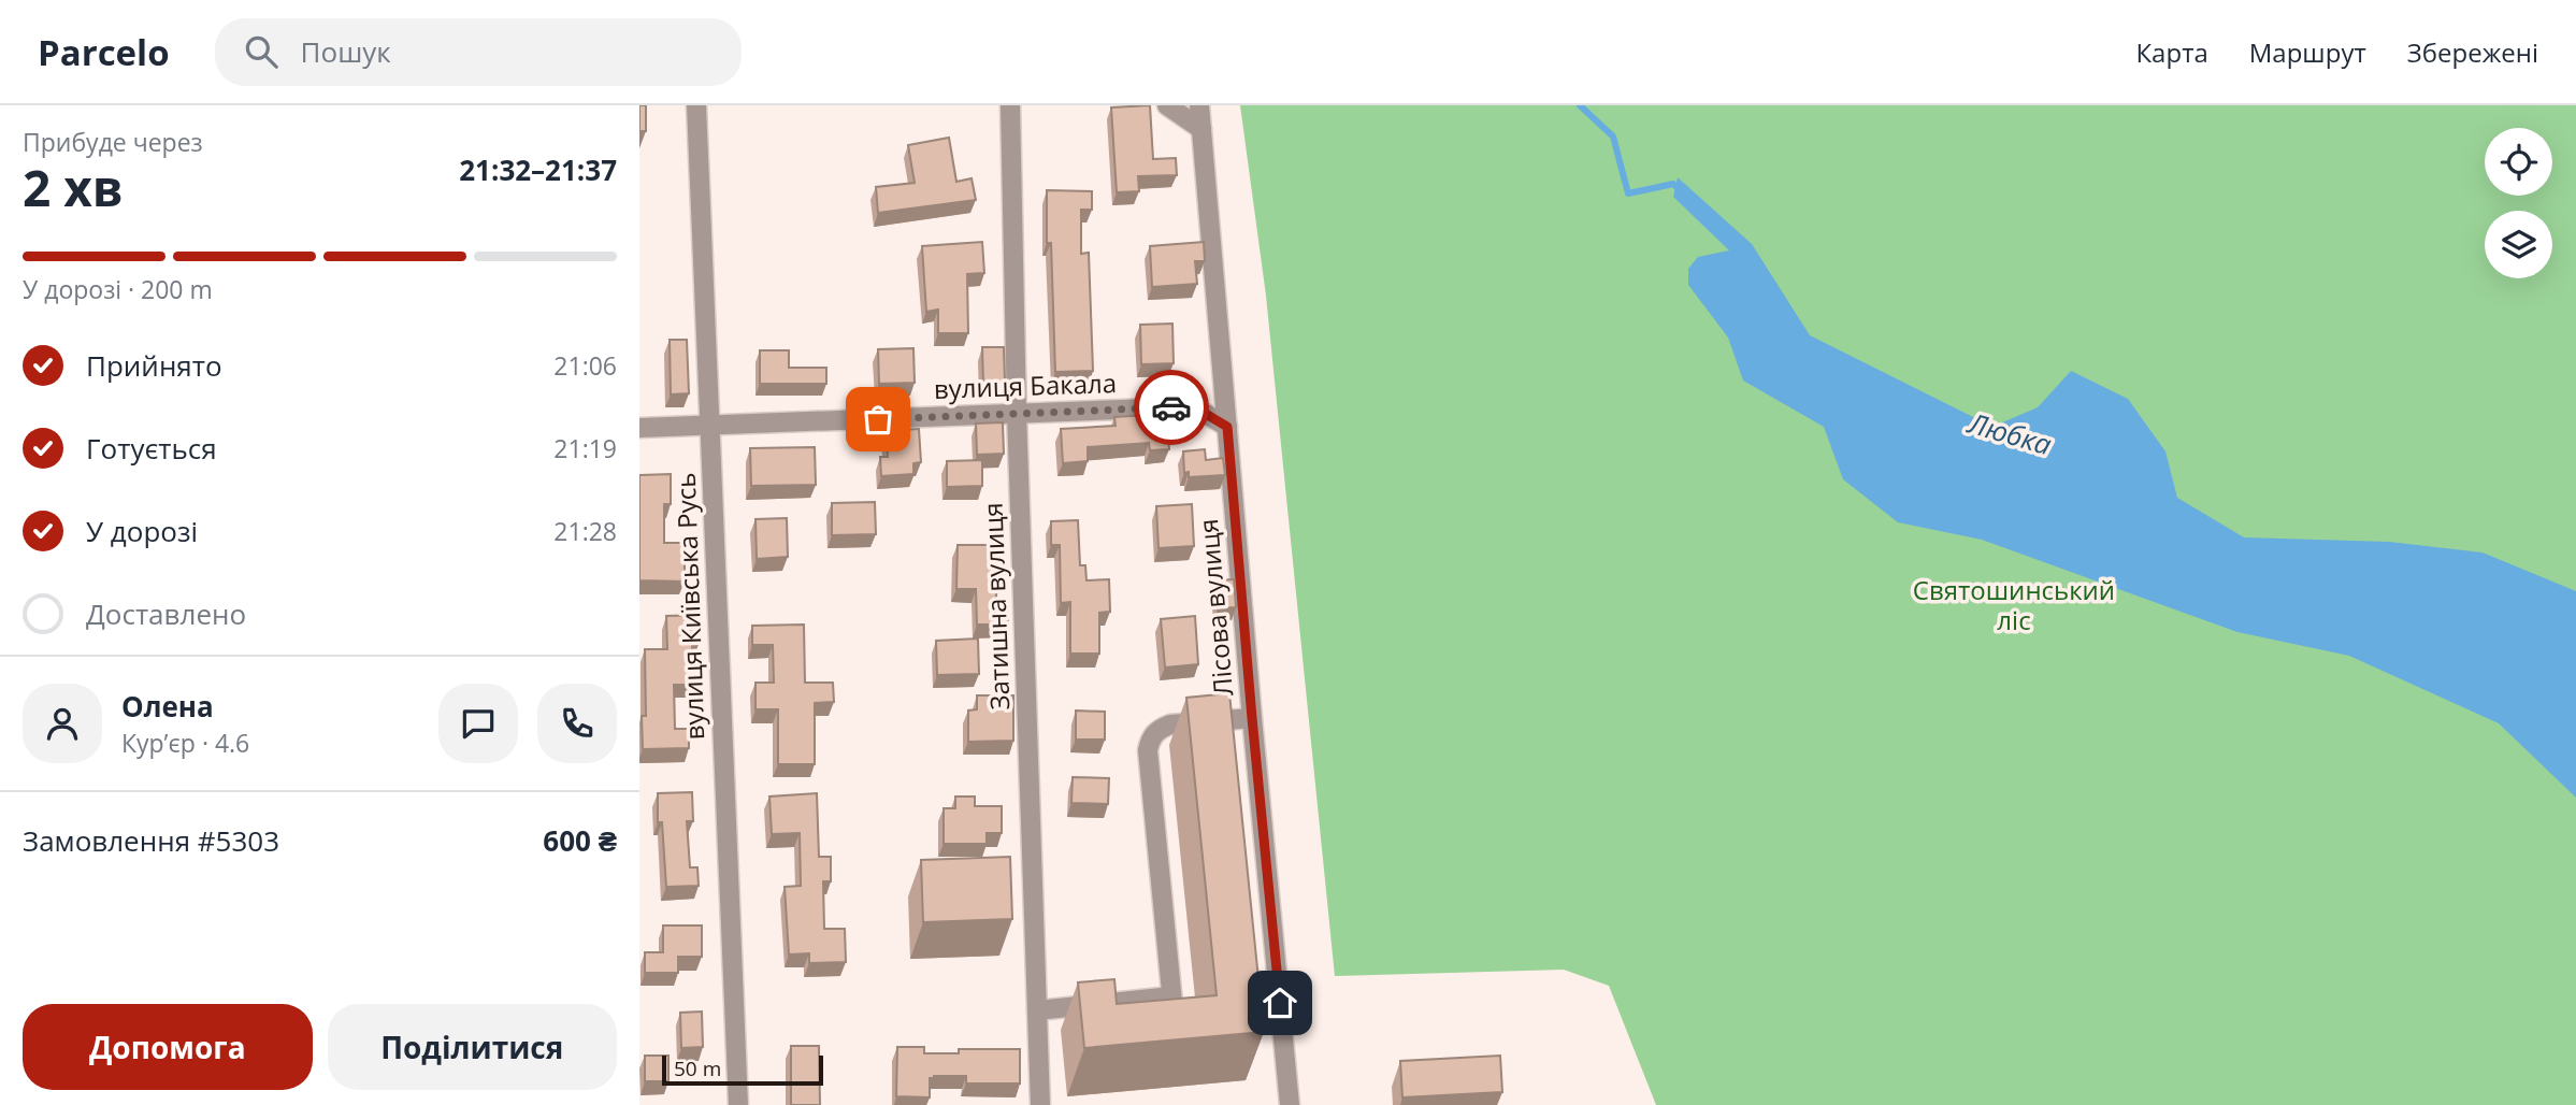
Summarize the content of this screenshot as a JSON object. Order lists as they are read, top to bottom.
{
  "streets": {
    "street": [
      "вулиця Бакала",
      "вулиця Київська Русь",
      "Затишна вулиця",
      "Лісова вулиця"
    ]
  },
  "crossings": [
    ["вулиця Бакала", "вулиця Київська Русь"],
    ["вулиця Бакала", "Затишна вулиця"],
    ["вулиця Бакала", "Лісова вулиця"]
  ],
  "water": ["Любка"],
  "parks": ["Святошинський ліс"],
  "scale_bar": "50 m",
  "page": {
    "header": "Parcelo",
    "search": "Пошук",
    "nav": ["Карта", "Маршрут", "Збережені"],
    "heading": ["2 хв", "Прибуде через", "21:32–21:37"],
    "panel": [
      "Олена",
      "Кур’єр · 4.6",
      "Замовлення #5303",
      "600 ₴"
    ],
    "bar": "У дорозі · 200 m",
    "list": [
      ["Прийнято", "21:06"],
      ["Готується", "21:19"],
      ["У дорозі", "21:28"],
      "Доставлено"
    ],
    "buttons": ["Допомога", "Поділитися"],
    "scale": "50 m"
  }
}
